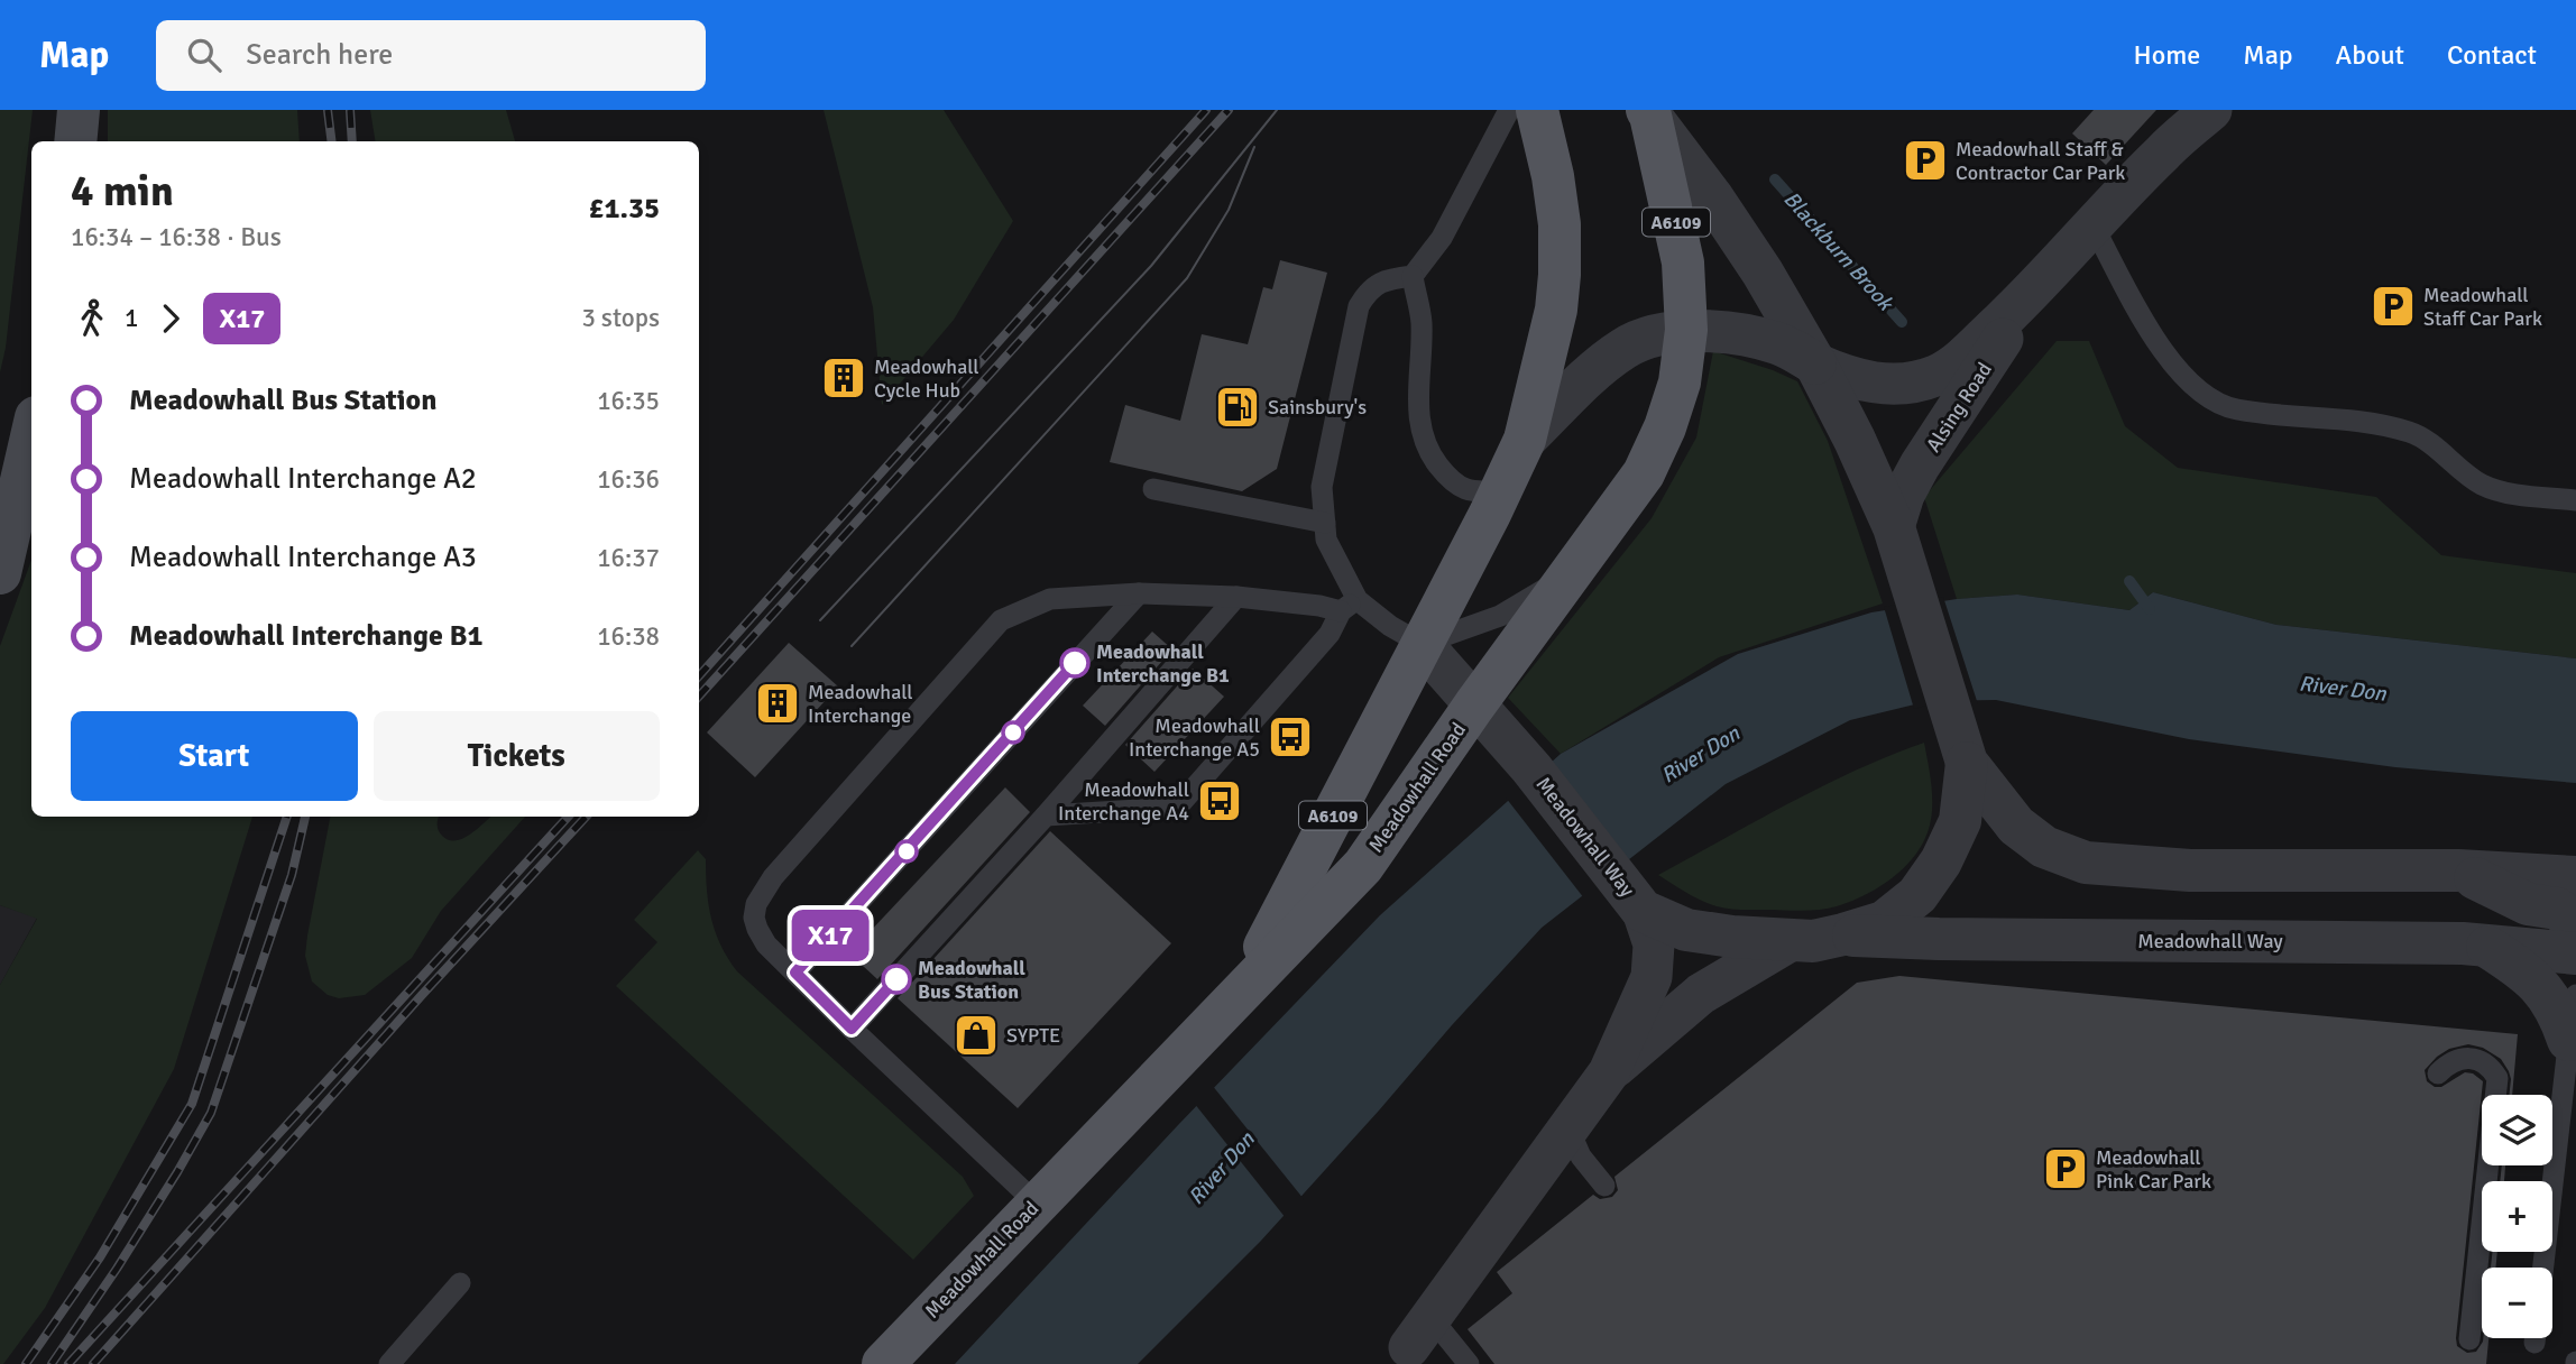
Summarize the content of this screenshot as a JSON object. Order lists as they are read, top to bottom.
{
  "streets": {
    "main road": ["A6109", "Meadowhall Road"],
    "street": ["Alsing Road", "Meadowhall Way"]
  },
  "crossings": [
    ["Alsing Road", "Meadowhall Road"],
    ["Alsing Road", "Meadowhall Way"],
    ["Meadowhall Road", "Meadowhall Way"]
  ],
  "water": ["Blackburn Brook", "River Don"],
  "places": {
    "parking": ["Meadowhall Staff & Contractor Car Park", "Meadowhall Staff Car Park", "Meadowhall Pink Car Park"],
    "building": ["Meadowhall Cycle Hub", "Meadowhall Interchange"],
    "fuel station": ["Sainsbury's"],
    "other": ["Meadowhall Interchange B1", "Meadowhall Bus Station"],
    "bus stop": ["Meadowhall Interchange A5", "Meadowhall Interchange A4"],
    "shop": ["SYPTE"]
  },
  "lines": ["bus line X17"],
  "page": {
    "header": "Map",
    "search": "Search here",
    "nav": [
      "Home",
      "Map",
      "About",
      "Contact"
    ],
    "on_map": "X17",
    "heading": ["4 min", "16:34 – 16:38 · Bus", "£1.35"],
    "legs": ["1", "X17", "3 stops"],
    "list": [
      {
        "name": "Meadowhall Bus Station",
        "value": "16:35"
      },
      {
        "name": "Meadowhall Interchange A2",
        "value": "16:36"
      },
      {
        "name": "Meadowhall Interchange A3",
        "value": "16:37"
      },
      {
        "name": "Meadowhall Interchange B1",
        "value": "16:38"
      }
    ],
    "buttons": ["Start", "Tickets"],
    "map_buttons": ["+", "−"]
  }
}
